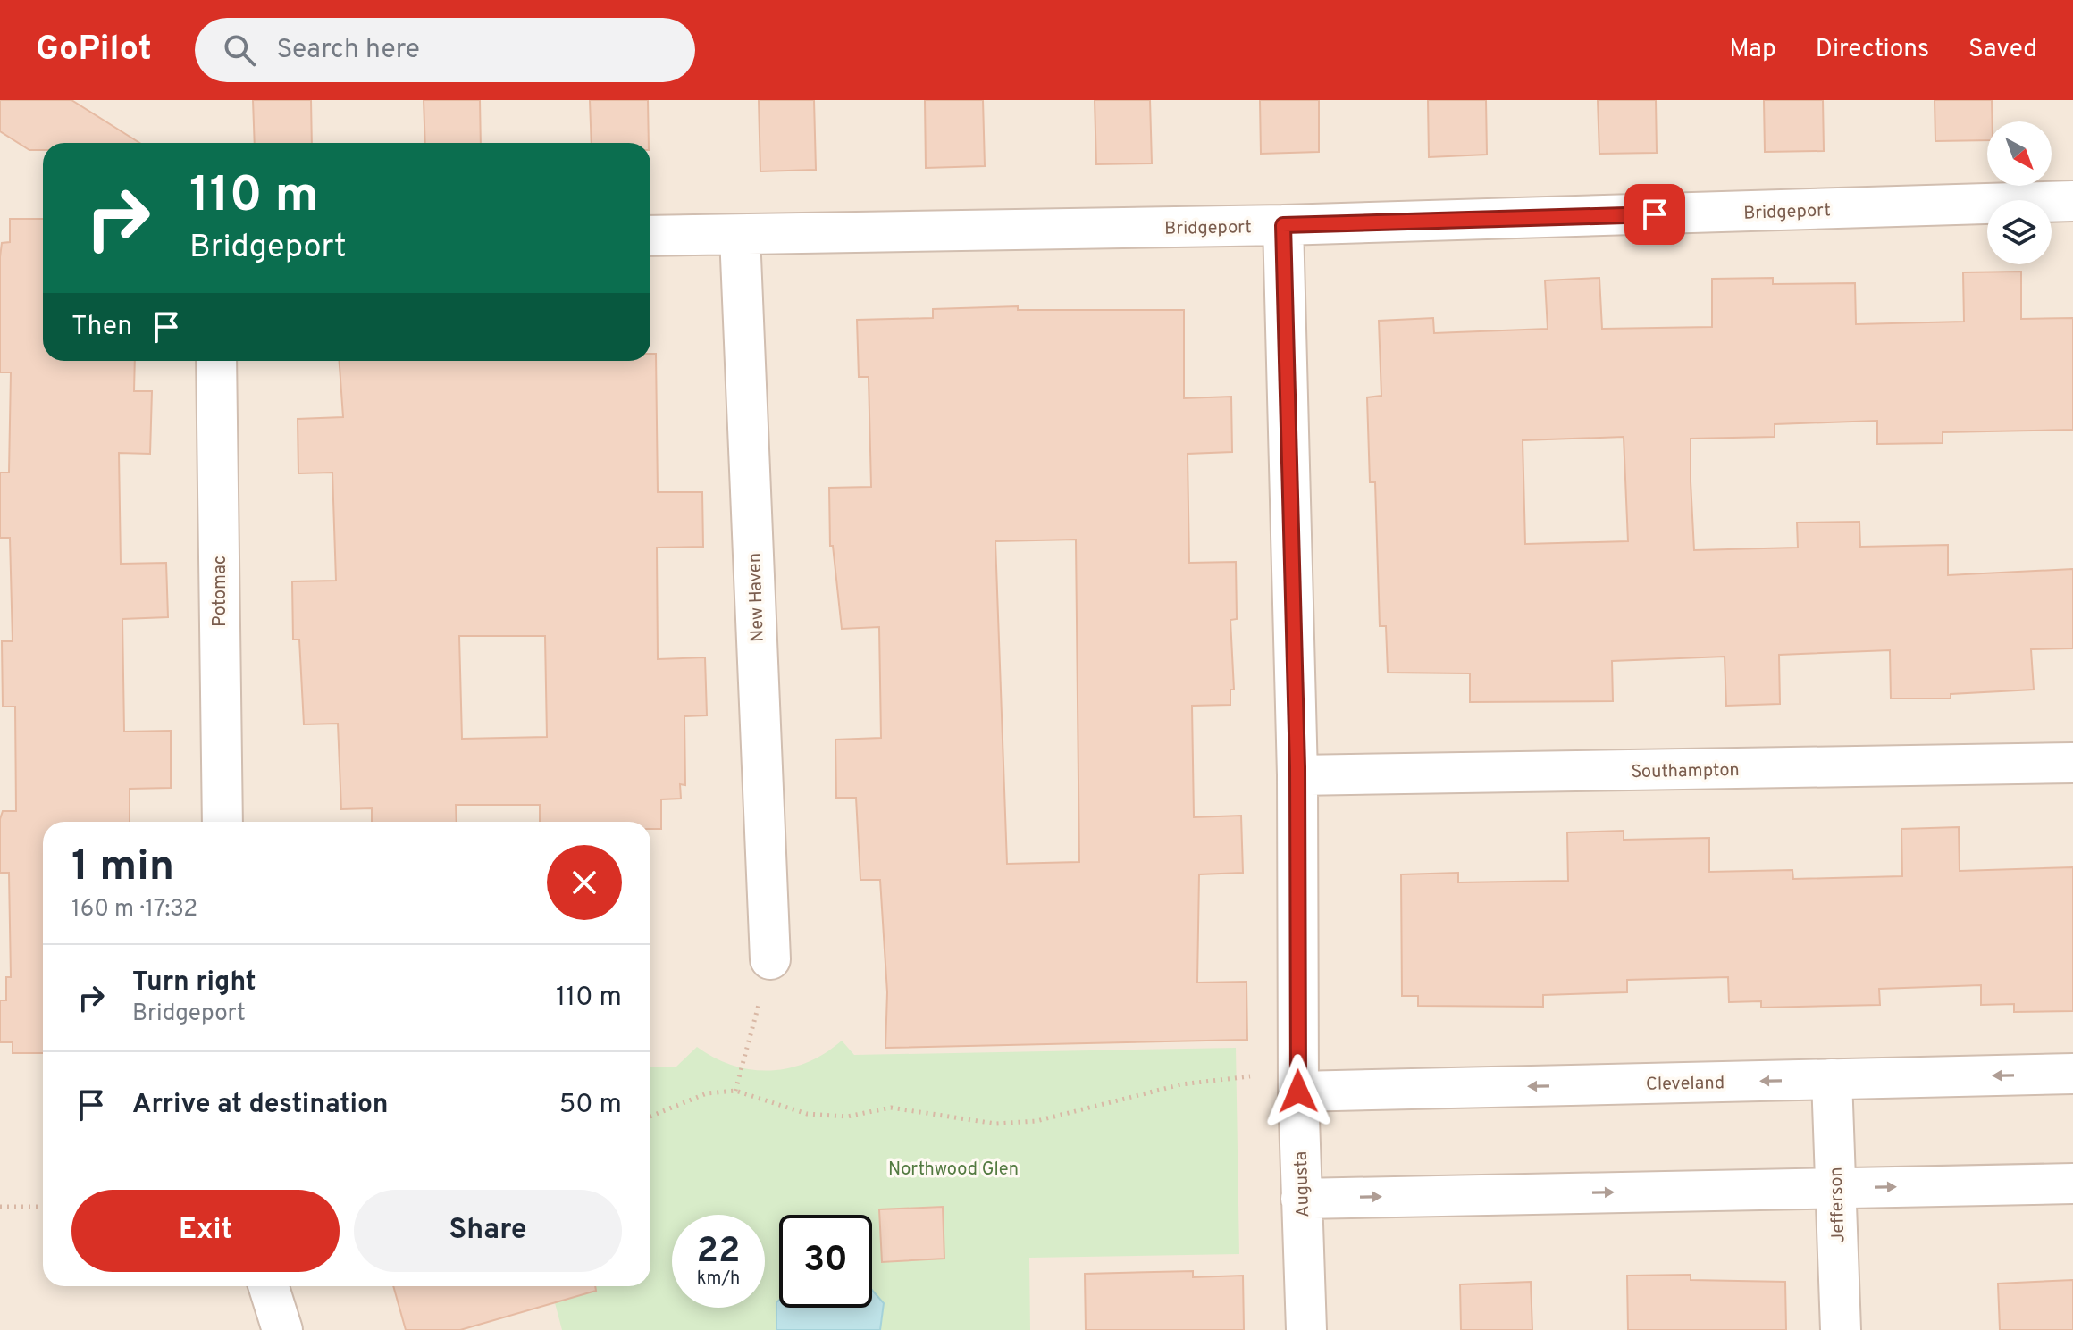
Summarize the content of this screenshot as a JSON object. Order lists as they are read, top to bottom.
{
  "streets": {
    "street": [
      "Bridgeport",
      "Potomac",
      "New Haven",
      "Southampton",
      "Cleveland",
      "Augusta",
      "Jefferson"
    ]
  },
  "crossings": [
    ["Bridgeport", "New Haven"],
    ["Bridgeport", "Augusta"],
    ["Southampton", "Augusta"],
    ["Cleveland", "Augusta"],
    ["Cleveland", "Jefferson"]
  ],
  "parks": ["Northwood Glen"],
  "north": "bottom right",
  "page": {
    "header": "GoPilot",
    "search": "Search here",
    "nav": ["Map", "Directions", "Saved"],
    "turn": ["110 m", "Bridgeport"],
    "then": "Then",
    "heading": ["1 min", "160 m · 17:32"],
    "list": [
      {
        "name": "Turn right",
        "note": "Bridgeport",
        "value": "110 m"
      },
      {
        "name": "Arrive at destination",
        "value": "50 m"
      }
    ],
    "buttons": ["Exit", "Share"],
    "speed": "22 km/h",
    "limit": "30"
  }
}
